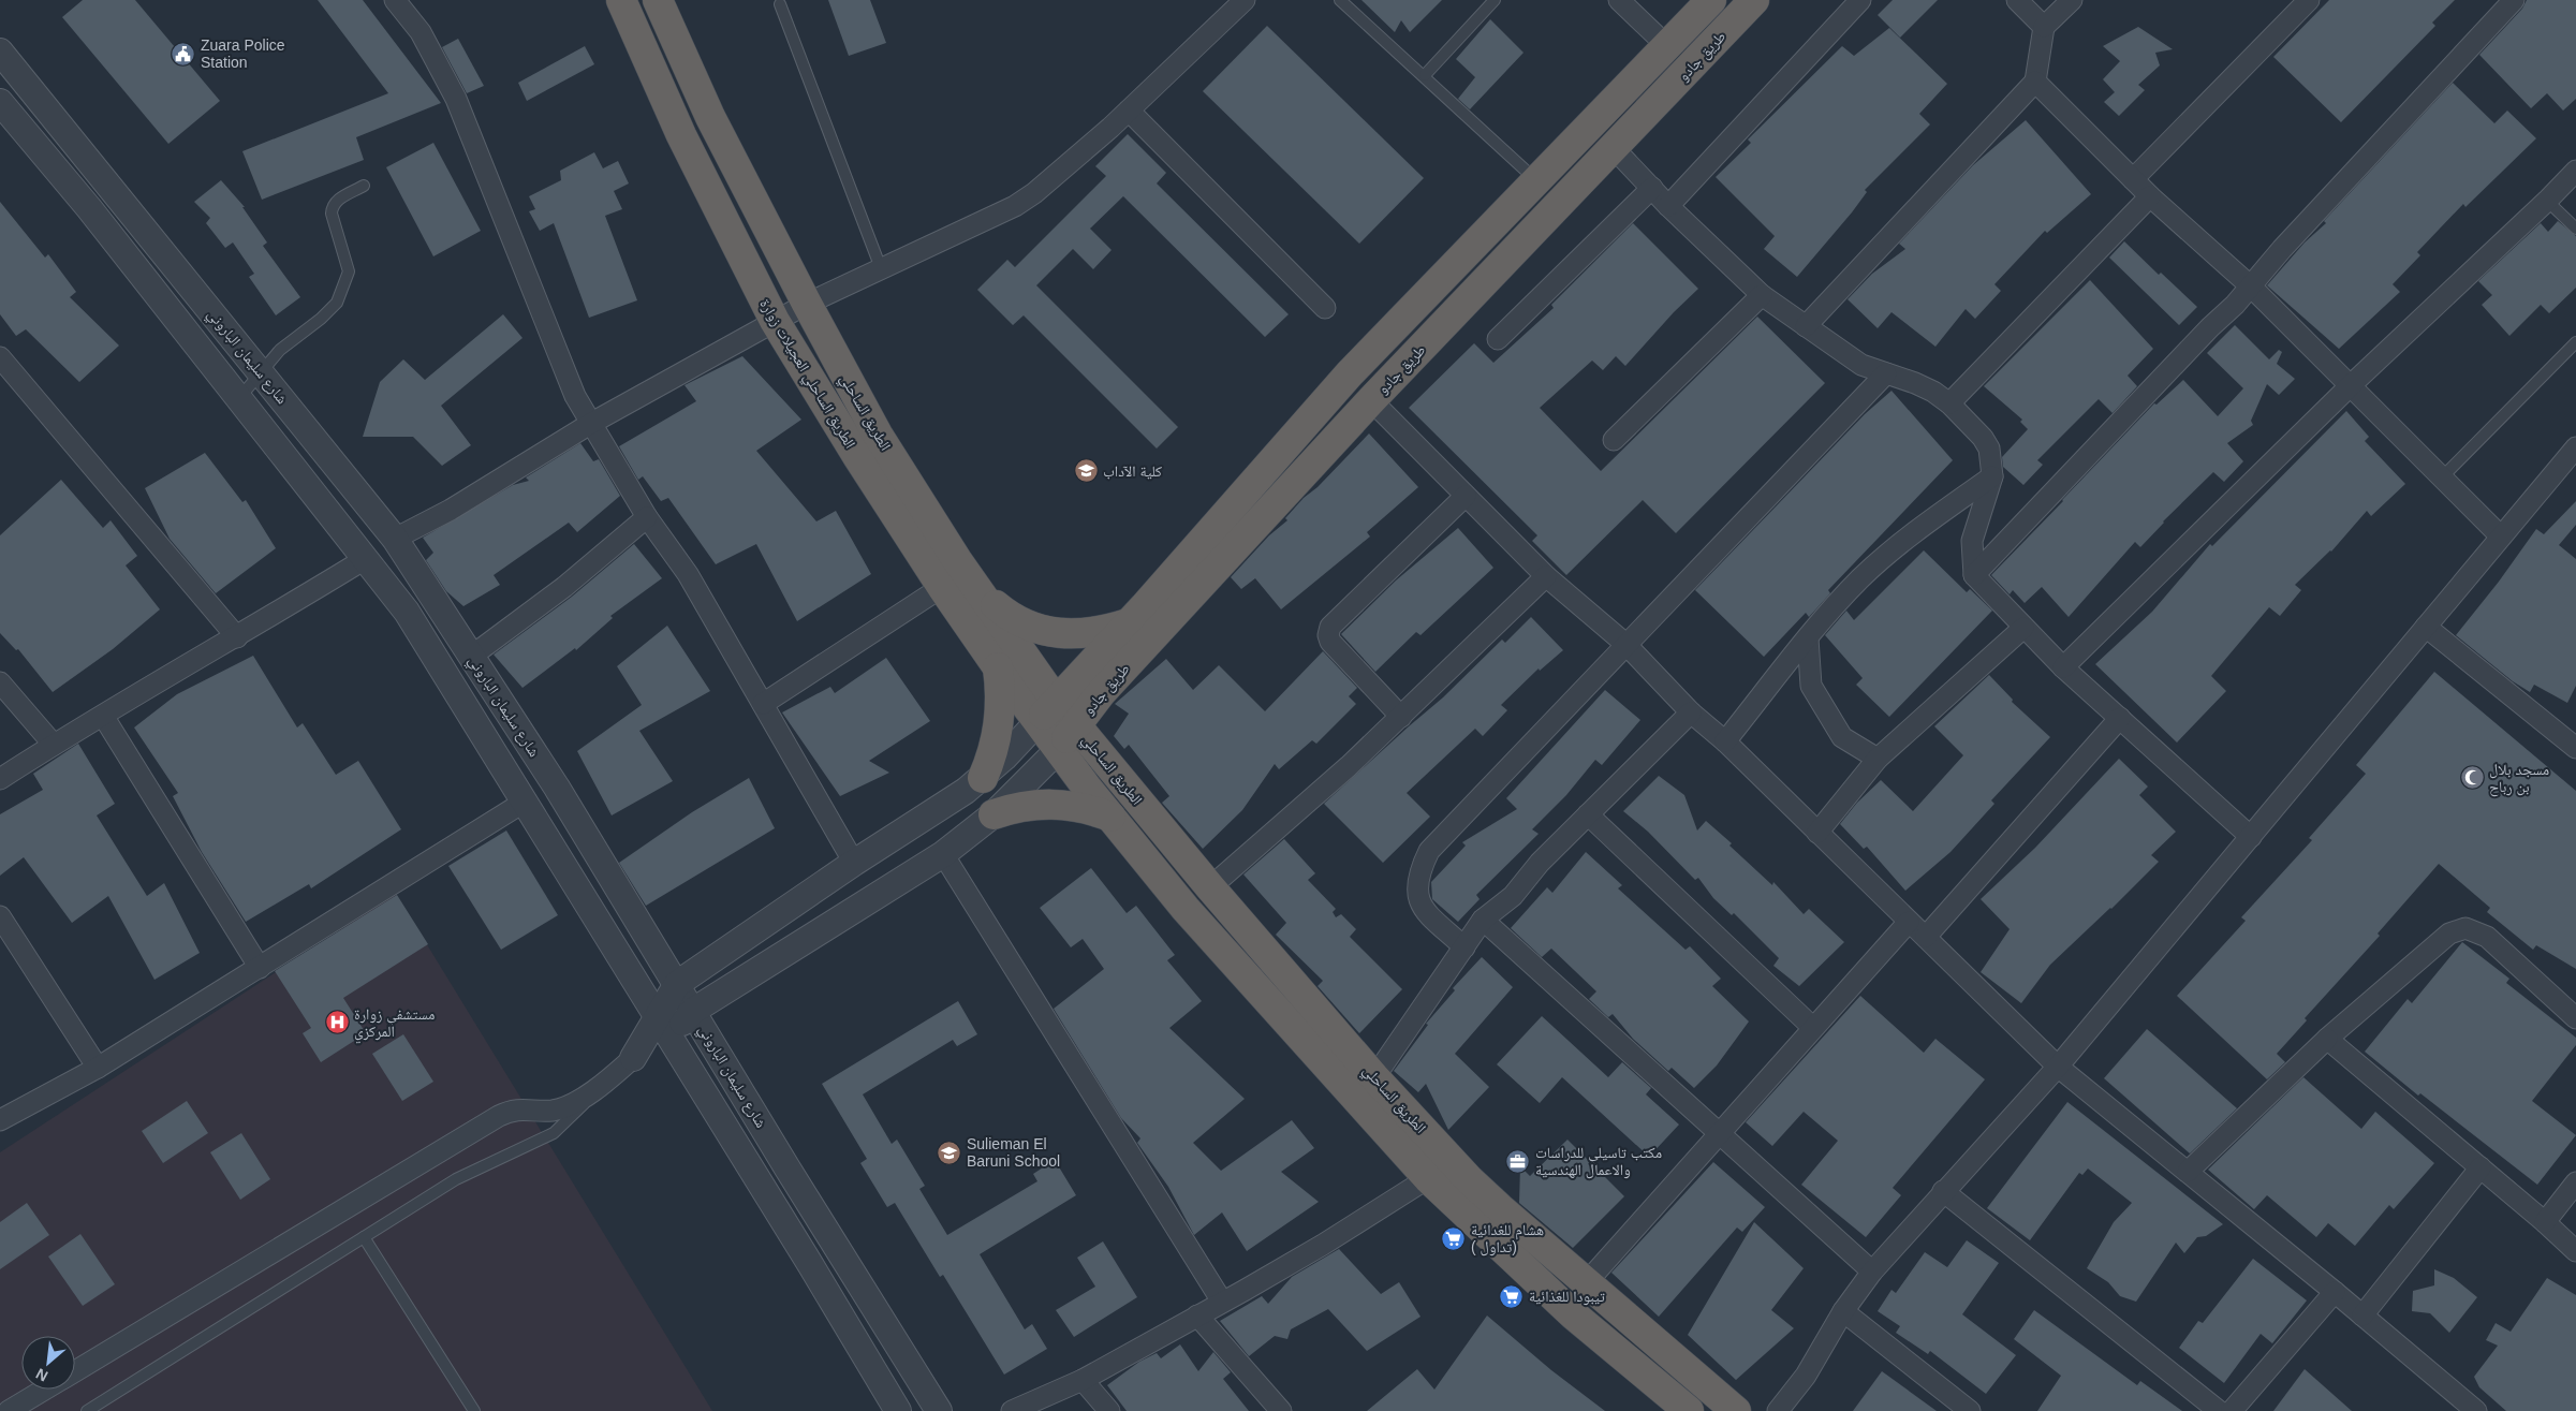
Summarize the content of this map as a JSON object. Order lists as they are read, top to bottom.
{
  "streets": {
    "highway": ["طريق جادو", "الطريق الساحلي العجيلات زوارة", "الطريق الساحلي"],
    "street": ["شارع سليمان الباروني"]
  },
  "crossings": [
    ["طريق جادو", "الطريق الساحلي العجيلات زوارة"],
    ["طريق جادو", "الطريق الساحلي"],
    ["الطريق الساحلي العجيلات زوارة", "الطريق الساحلي"]
  ],
  "places": {
    "public building": ["Zuara Police Station"],
    "school or university": ["كلية الآداب", "Sulieman El Baruni School"],
    "mosque": ["مسجد بلال بن رباح"],
    "hospital": ["مستشفي زوارة المركزي"],
    "office": ["مكتب تاسيلي للدراسات والاعمال الهندسية"],
    "supermarket": ["هشام للغدائية ( تداول)", "تيبودا للغذائية"]
  },
  "north": "bottom left"
}
